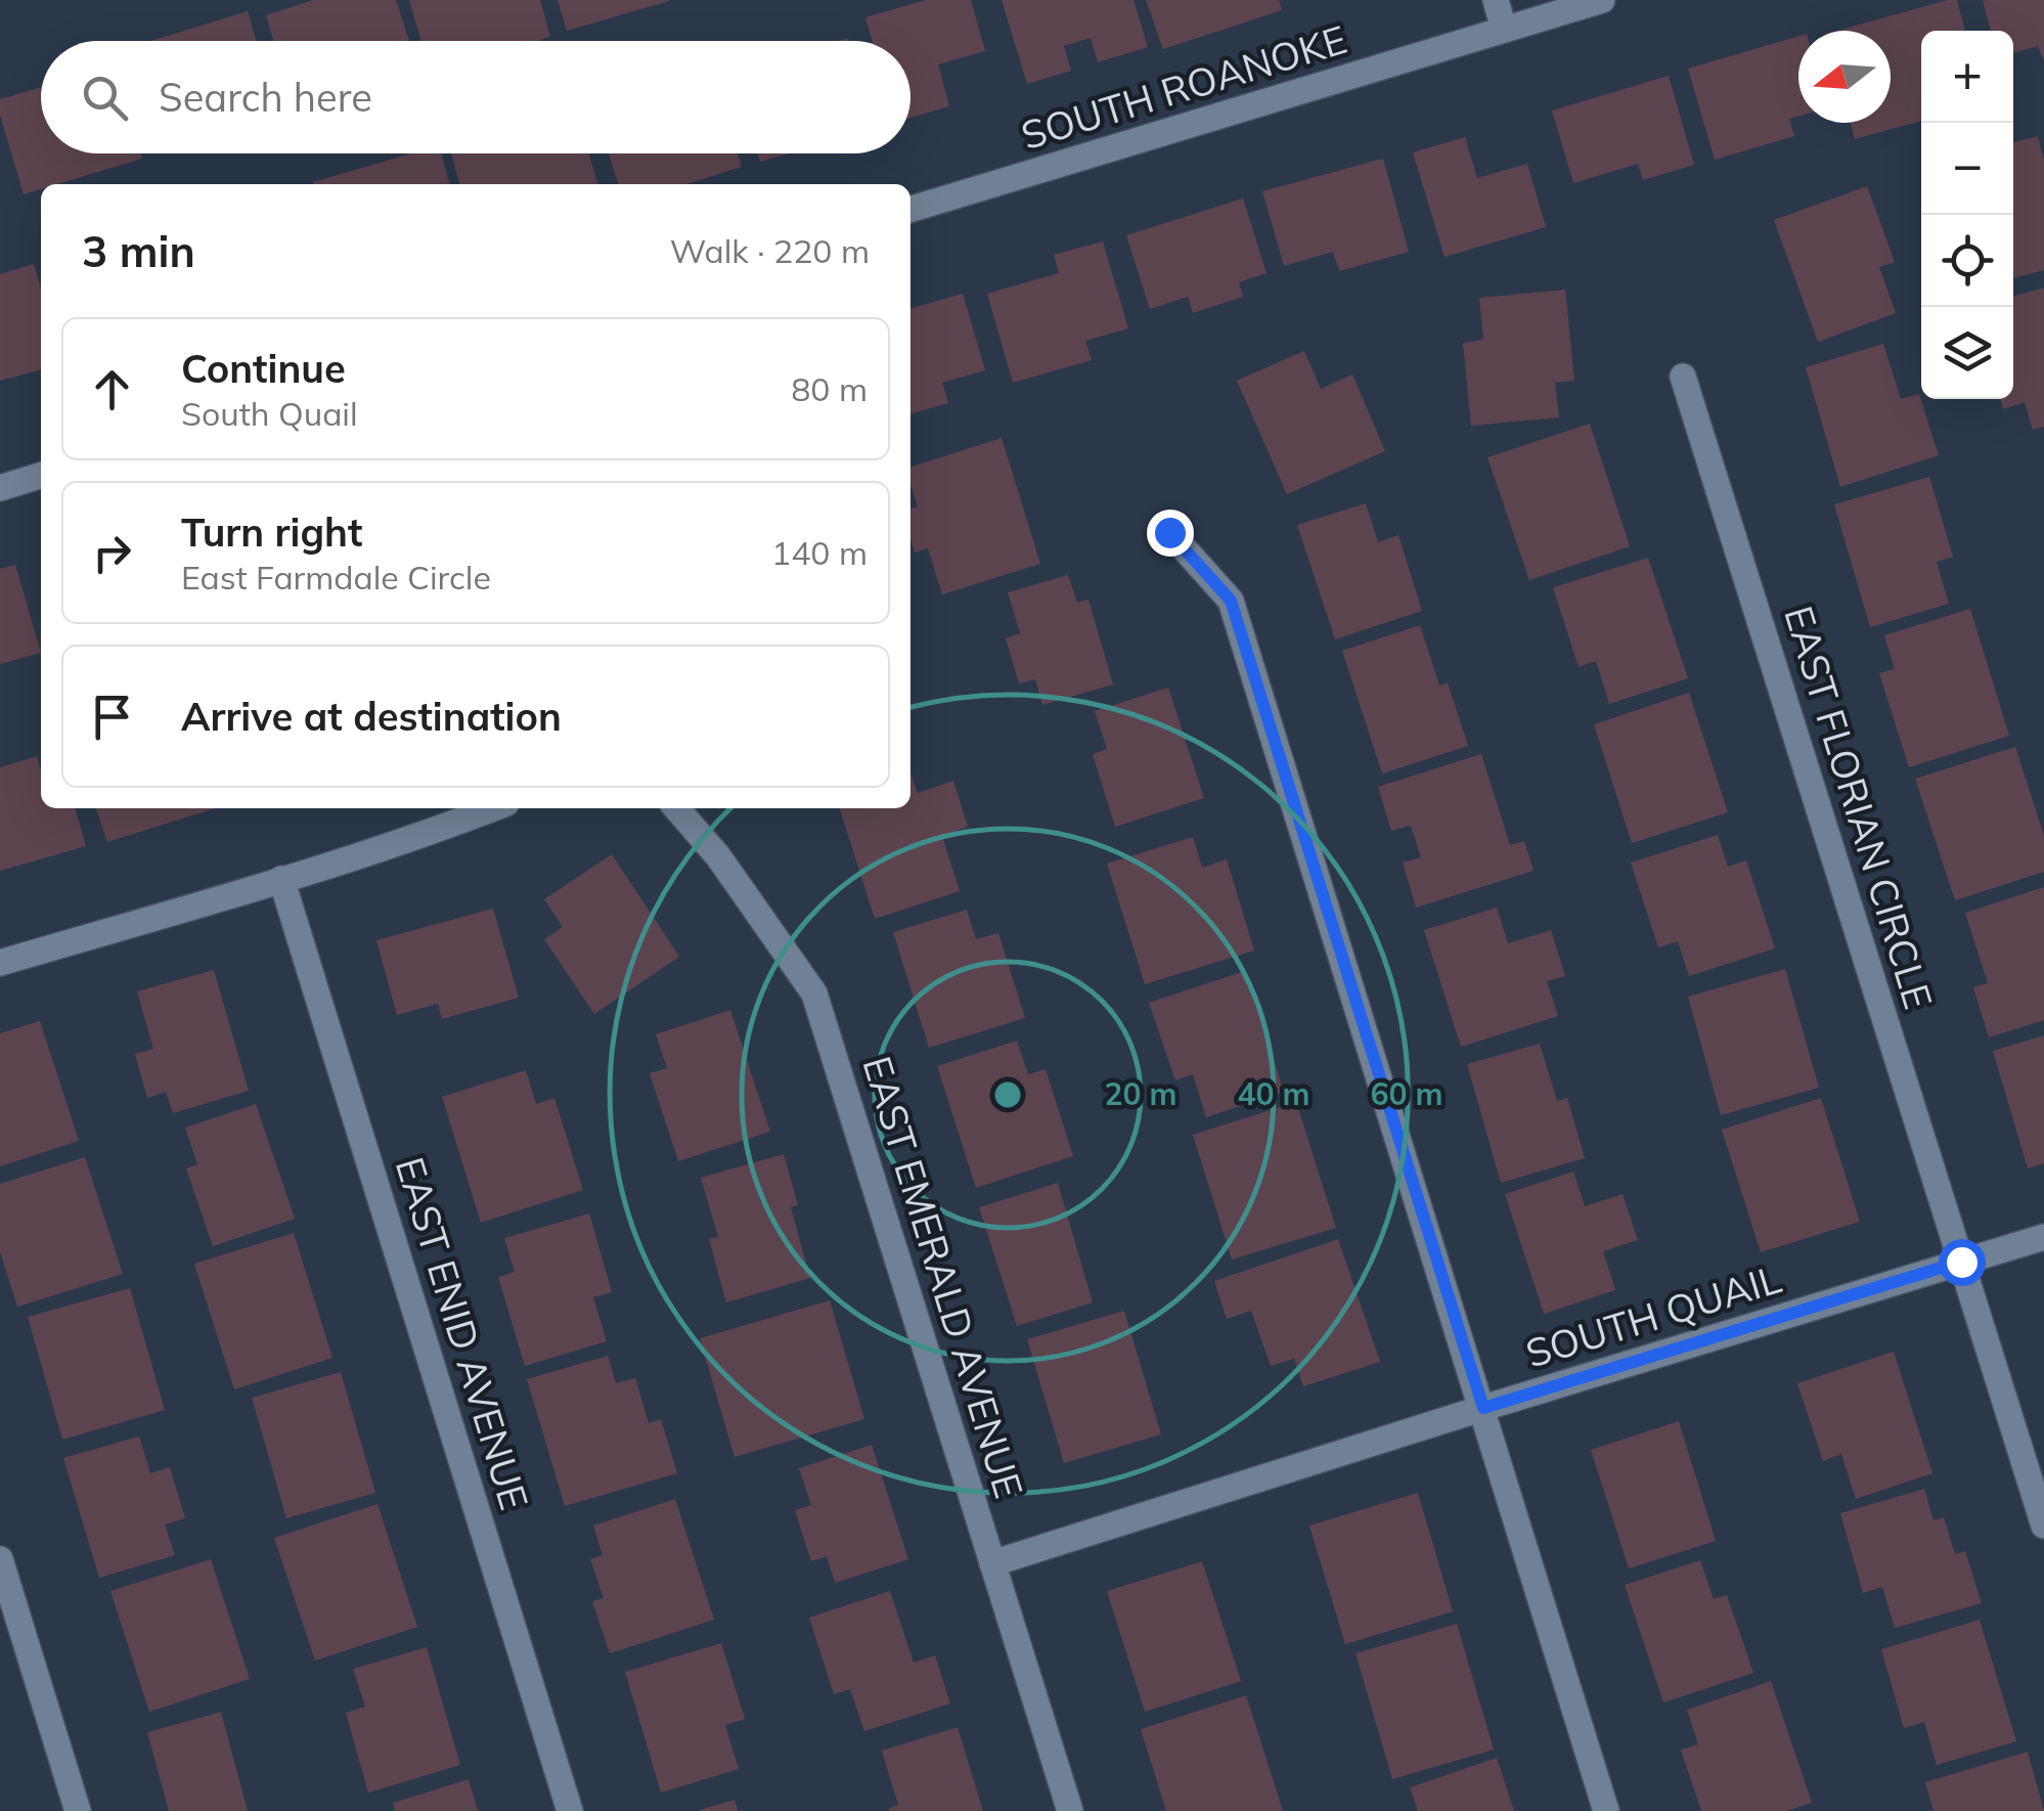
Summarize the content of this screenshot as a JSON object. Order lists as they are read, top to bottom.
{
  "streets": {
    "street": [
      "SOUTH ROANOKE",
      "EAST FLORIAN CIRCLE",
      "EAST EMERALD AVENUE",
      "SOUTH QUAIL",
      "EAST ENID AVENUE"
    ]
  },
  "crossings": [
    ["EAST FLORIAN CIRCLE", "SOUTH QUAIL"],
    ["EAST EMERALD AVENUE", "SOUTH QUAIL"]
  ],
  "north": "left",
  "page": {
    "map_buttons": ["+", "−"],
    "search": "Search here",
    "heading": ["3 min", "Walk · 220 m"],
    "list": [
      ["Continue", "South Quail", "80 m"],
      ["Turn right", "East Farmdale Circle", "140 m"],
      "Arrive at destination"
    ]
  },
  "rings": ["20 m", "40 m", "60 m"]
}
